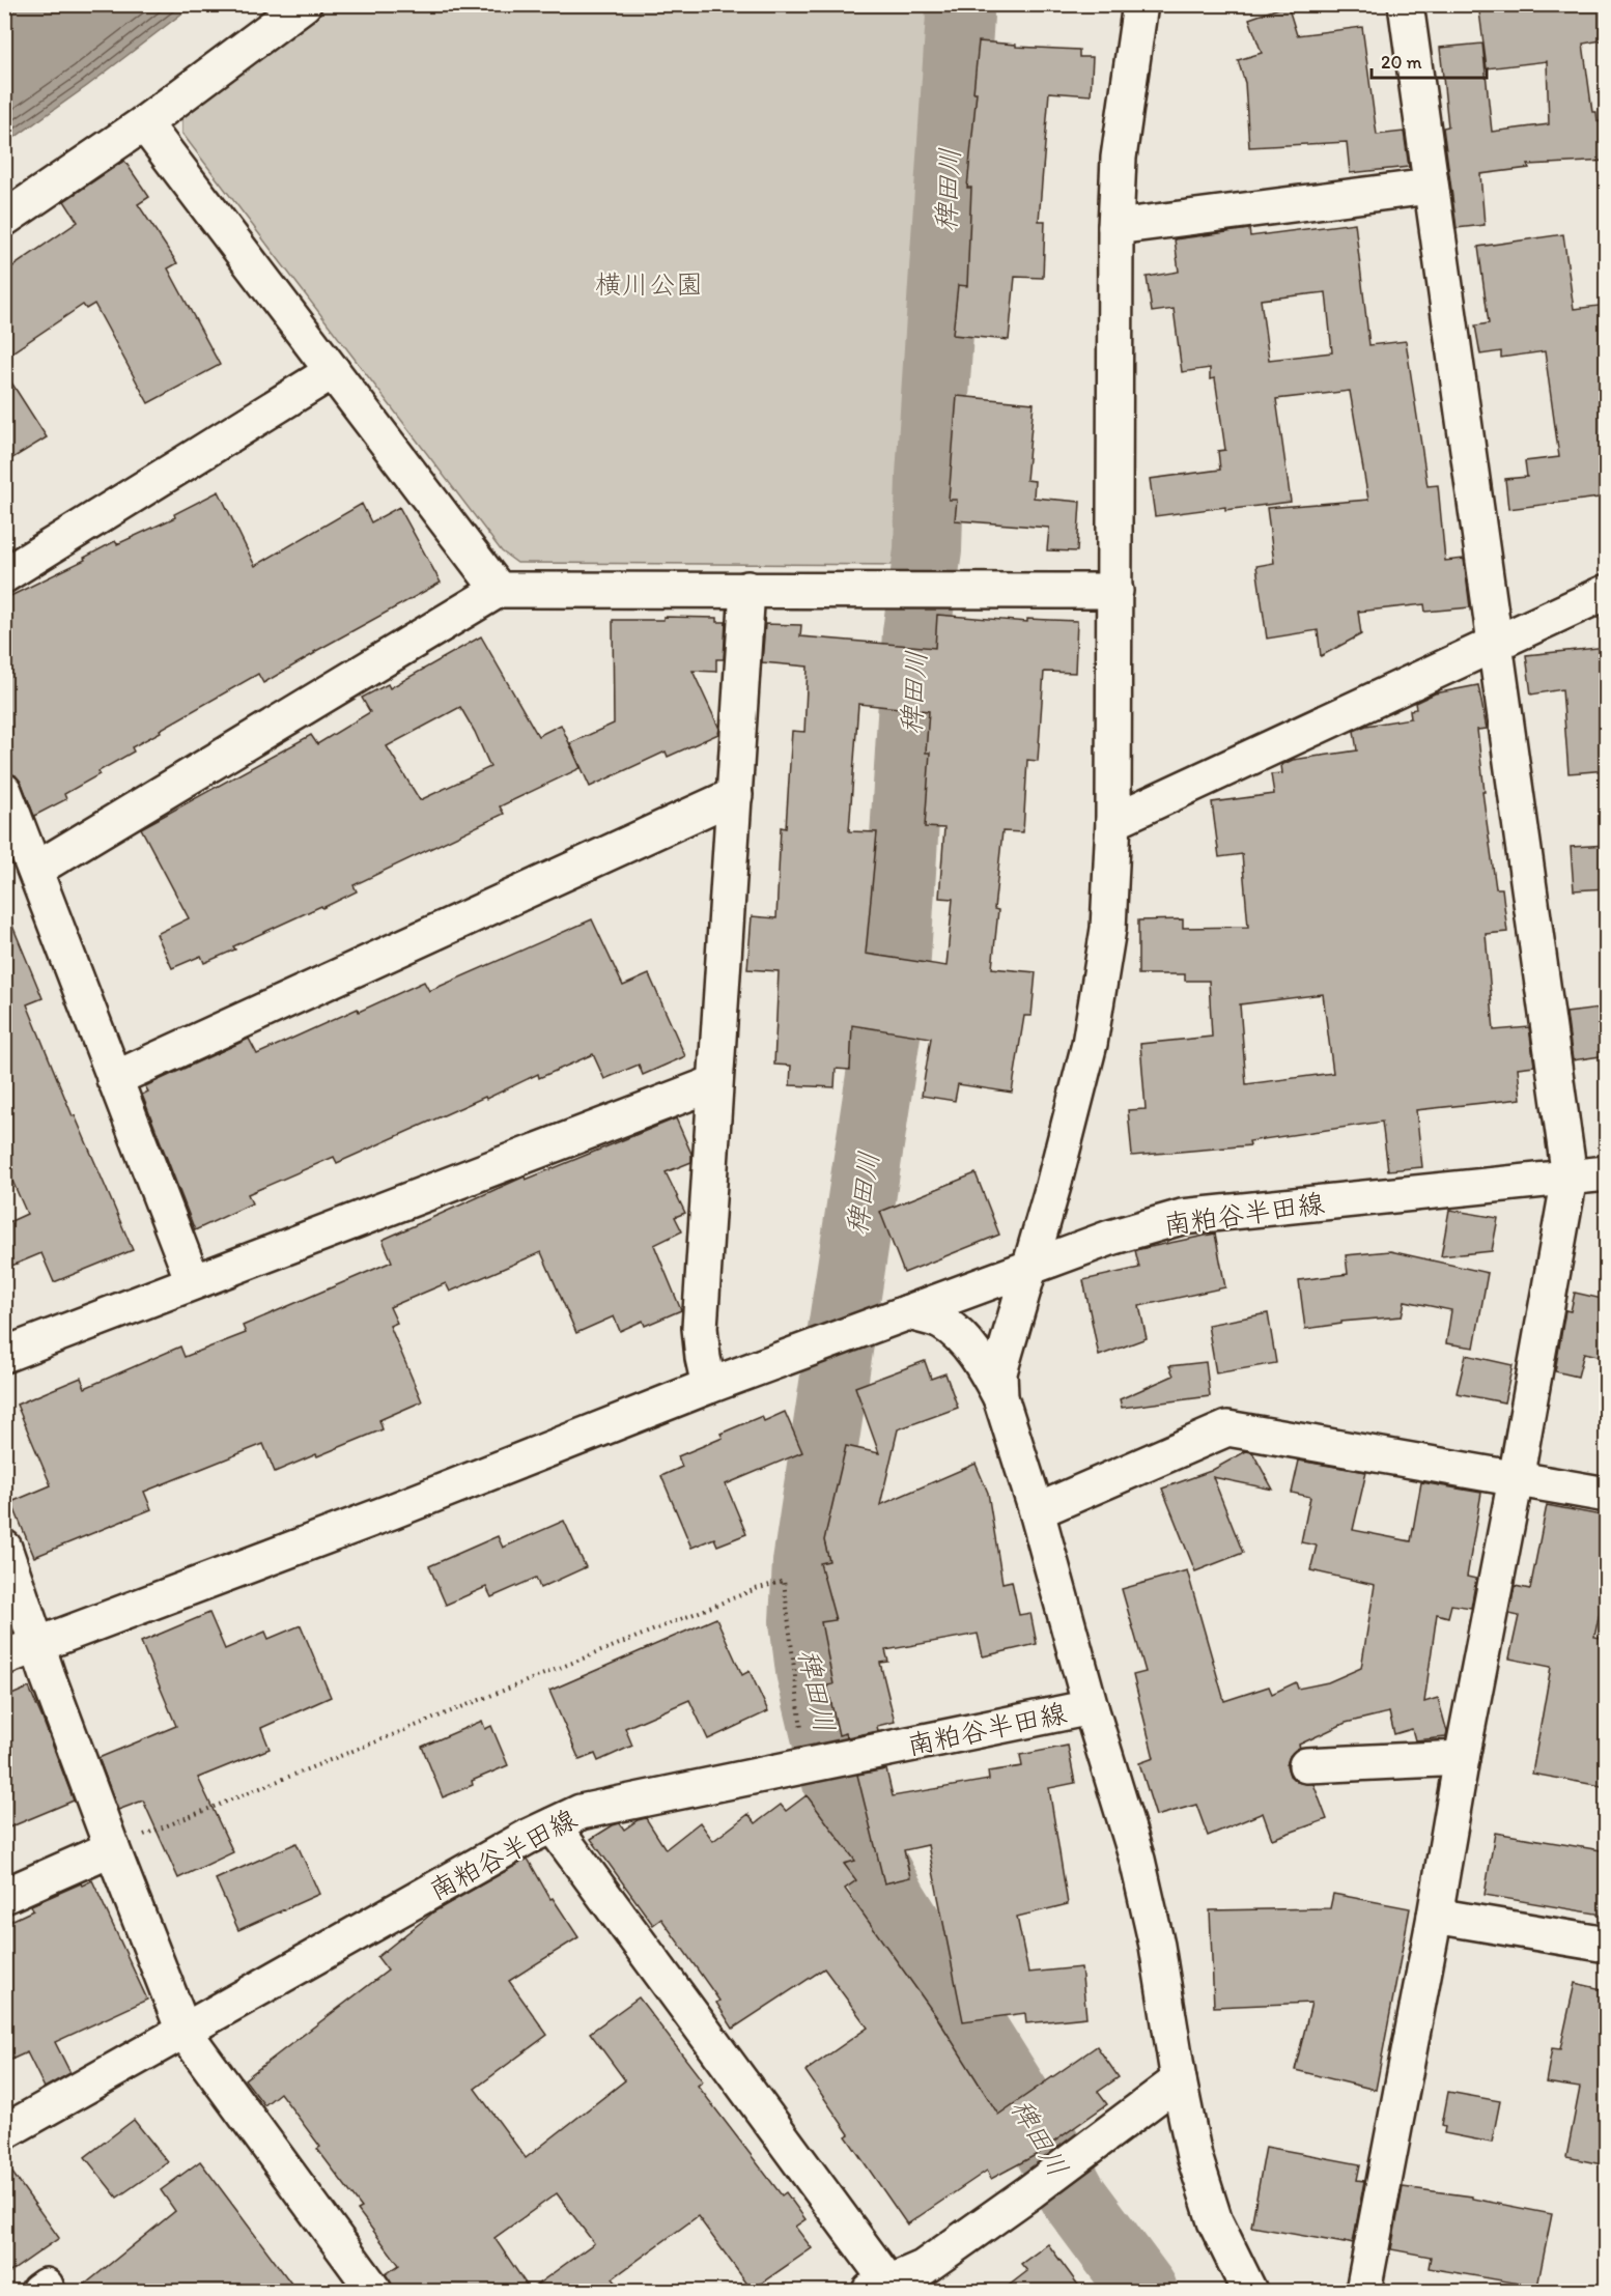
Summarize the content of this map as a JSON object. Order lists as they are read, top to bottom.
{
  "streets": {
    "street": ["南粕谷半田線"]
  },
  "water": ["稗田川"],
  "parks": ["横川公園"],
  "scale_bar": "20 m"
}
